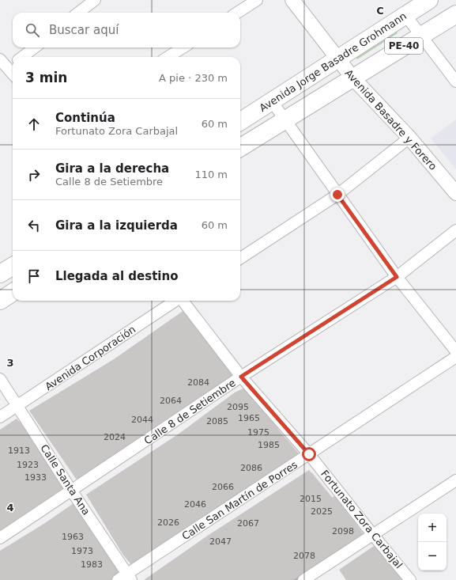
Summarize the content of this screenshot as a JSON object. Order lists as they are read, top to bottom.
{
  "streets": {
    "highway": ["PE-40", "Avenida Jorge Basadre Grohmann"],
    "street": [
      "Avenida Basadre y Forero",
      "Avenida Corporación",
      "Calle 8 de Setiembre",
      "Calle Santa Ana",
      "Calle San Martín de Porres",
      "Fortunato Zora Carbajal"
    ]
  },
  "crossings": [
    ["PE-40", "Avenida Basadre y Forero"],
    ["Avenida Jorge Basadre Grohmann", "Avenida Basadre y Forero"],
    ["Avenida Corporación", "Calle Santa Ana"],
    ["Calle 8 de Setiembre", "Calle Santa Ana"],
    ["Calle 8 de Setiembre", "Fortunato Zora Carbajal"],
    ["Calle Santa Ana", "Calle San Martín de Porres"],
    ["Calle San Martín de Porres", "Fortunato Zora Carbajal"]
  ],
  "house_numbers": [
    "2084",
    "2064",
    "2095",
    "1965",
    "2044",
    "2085",
    "1975",
    "2024",
    "1985",
    "1913",
    "1923",
    "2086",
    "1933",
    "2066",
    "2015",
    "2046",
    "2025",
    "2026",
    "2067",
    "2098",
    "1963",
    "2047",
    "1973",
    "2078",
    "1983"
  ],
  "page": {
    "search": "Buscar aquí",
    "heading": ["3 min", "A pie · 230 m"],
    "list": [
      ["Continúa", "Fortunato Zora Carbajal", "60 m"],
      ["Gira a la derecha", "Calle 8 de Setiembre", "110 m"],
      ["Gira a la izquierda", "60 m"],
      "Llegada al destino"
    ],
    "map_buttons": ["+", "−"]
  },
  "grid": {
    "columns": ["C"],
    "rows": ["3", "4"]
  }
}
